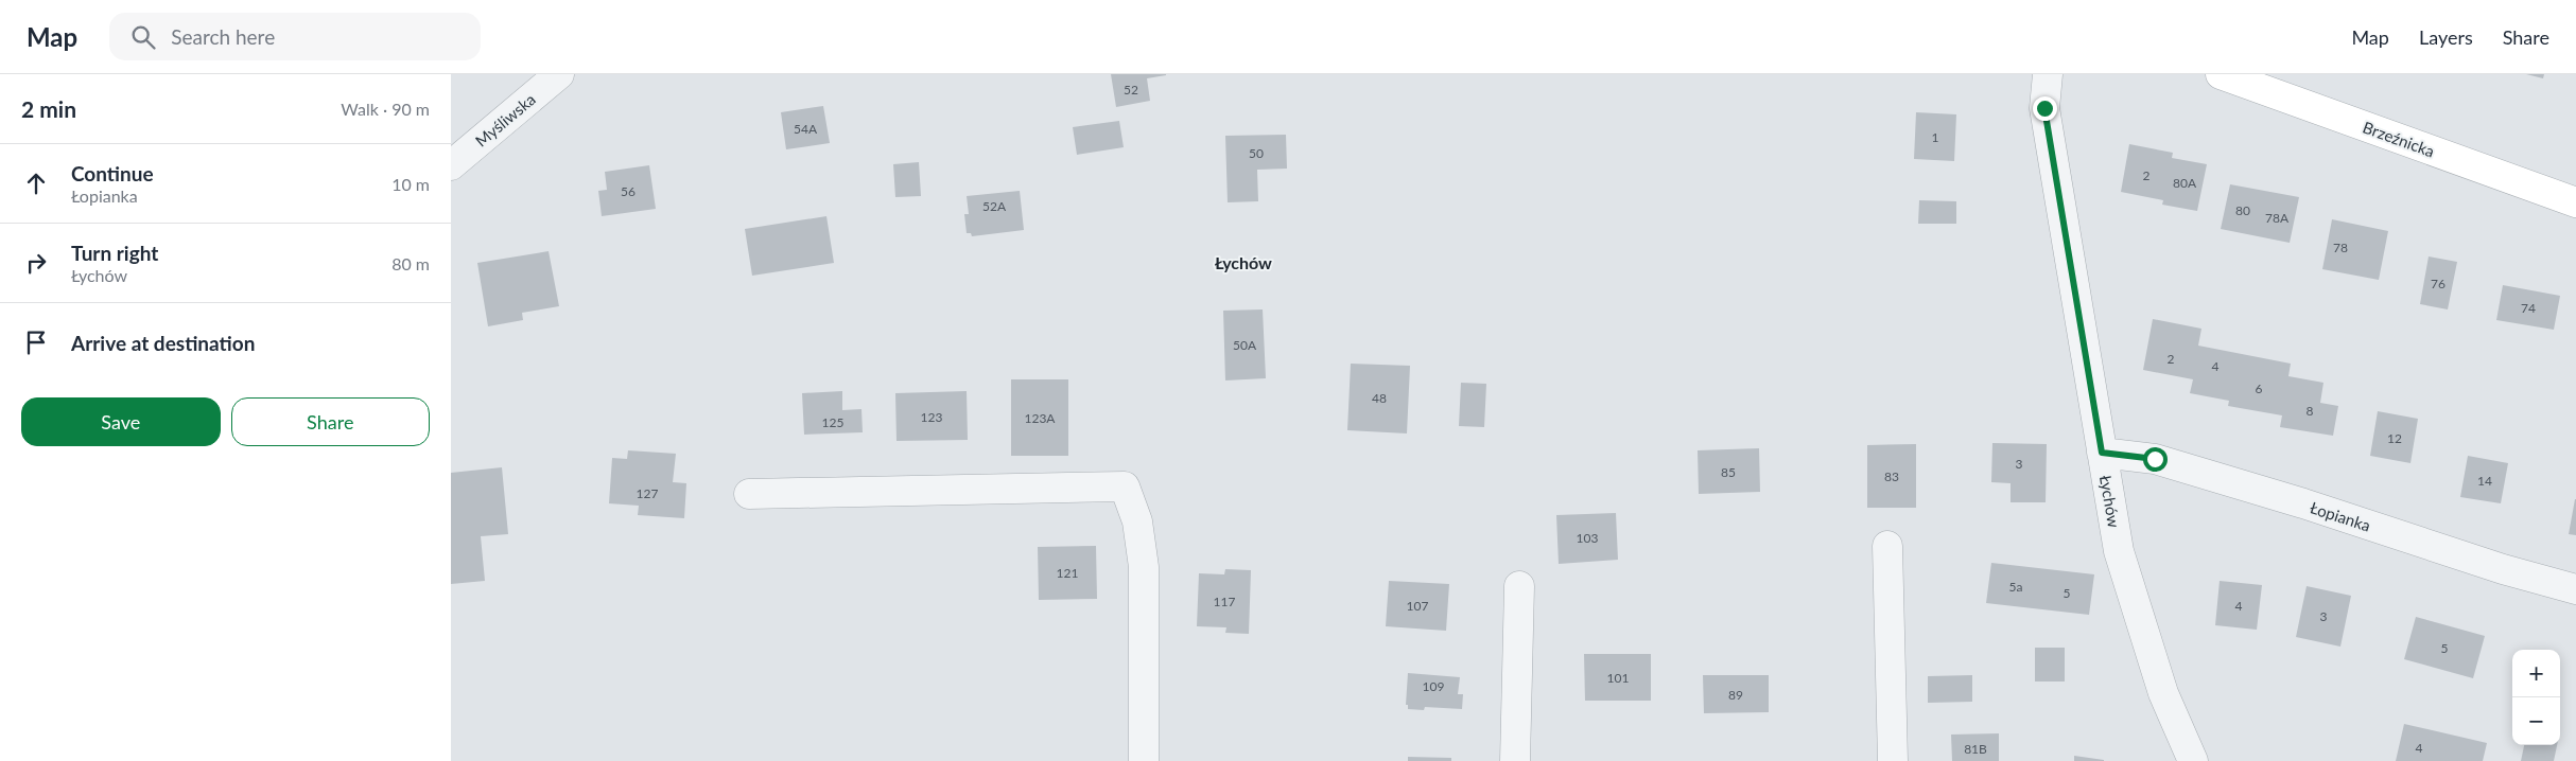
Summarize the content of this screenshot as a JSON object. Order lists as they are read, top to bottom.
{
  "streets": {
    "street": [
      "Myśliwska",
      "Brzeźnicka",
      "Łychów",
      "Łopianka"
    ]
  },
  "crossings": [
    ["Łychów", "Łopianka"]
  ],
  "districts": ["Łychów"],
  "house_numbers": [
    "52",
    "54A",
    "1",
    "50",
    "2",
    "80A",
    "56",
    "52A",
    "80",
    "78A",
    "78",
    "76",
    "74",
    "50A",
    "2",
    "4",
    "6",
    "48",
    "8",
    "123",
    "123A",
    "125",
    "12",
    "3",
    "85",
    "83",
    "14",
    "127",
    "103",
    "121",
    "5a",
    "5",
    "117",
    "107",
    "4",
    "3",
    "5",
    "101",
    "109",
    "89",
    "4",
    "81B"
  ],
  "page": {
    "header": "Map",
    "search": "Search here",
    "nav": ["Map", "Layers", "Share"],
    "heading": ["2 min", "Walk · 90 m"],
    "list": [
      ["Continue", "Łopianka", "10 m"],
      ["Turn right", "Łychów", "80 m"],
      "Arrive at destination"
    ],
    "buttons": ["Save", "Share"],
    "map_buttons": ["+", "−"]
  }
}
